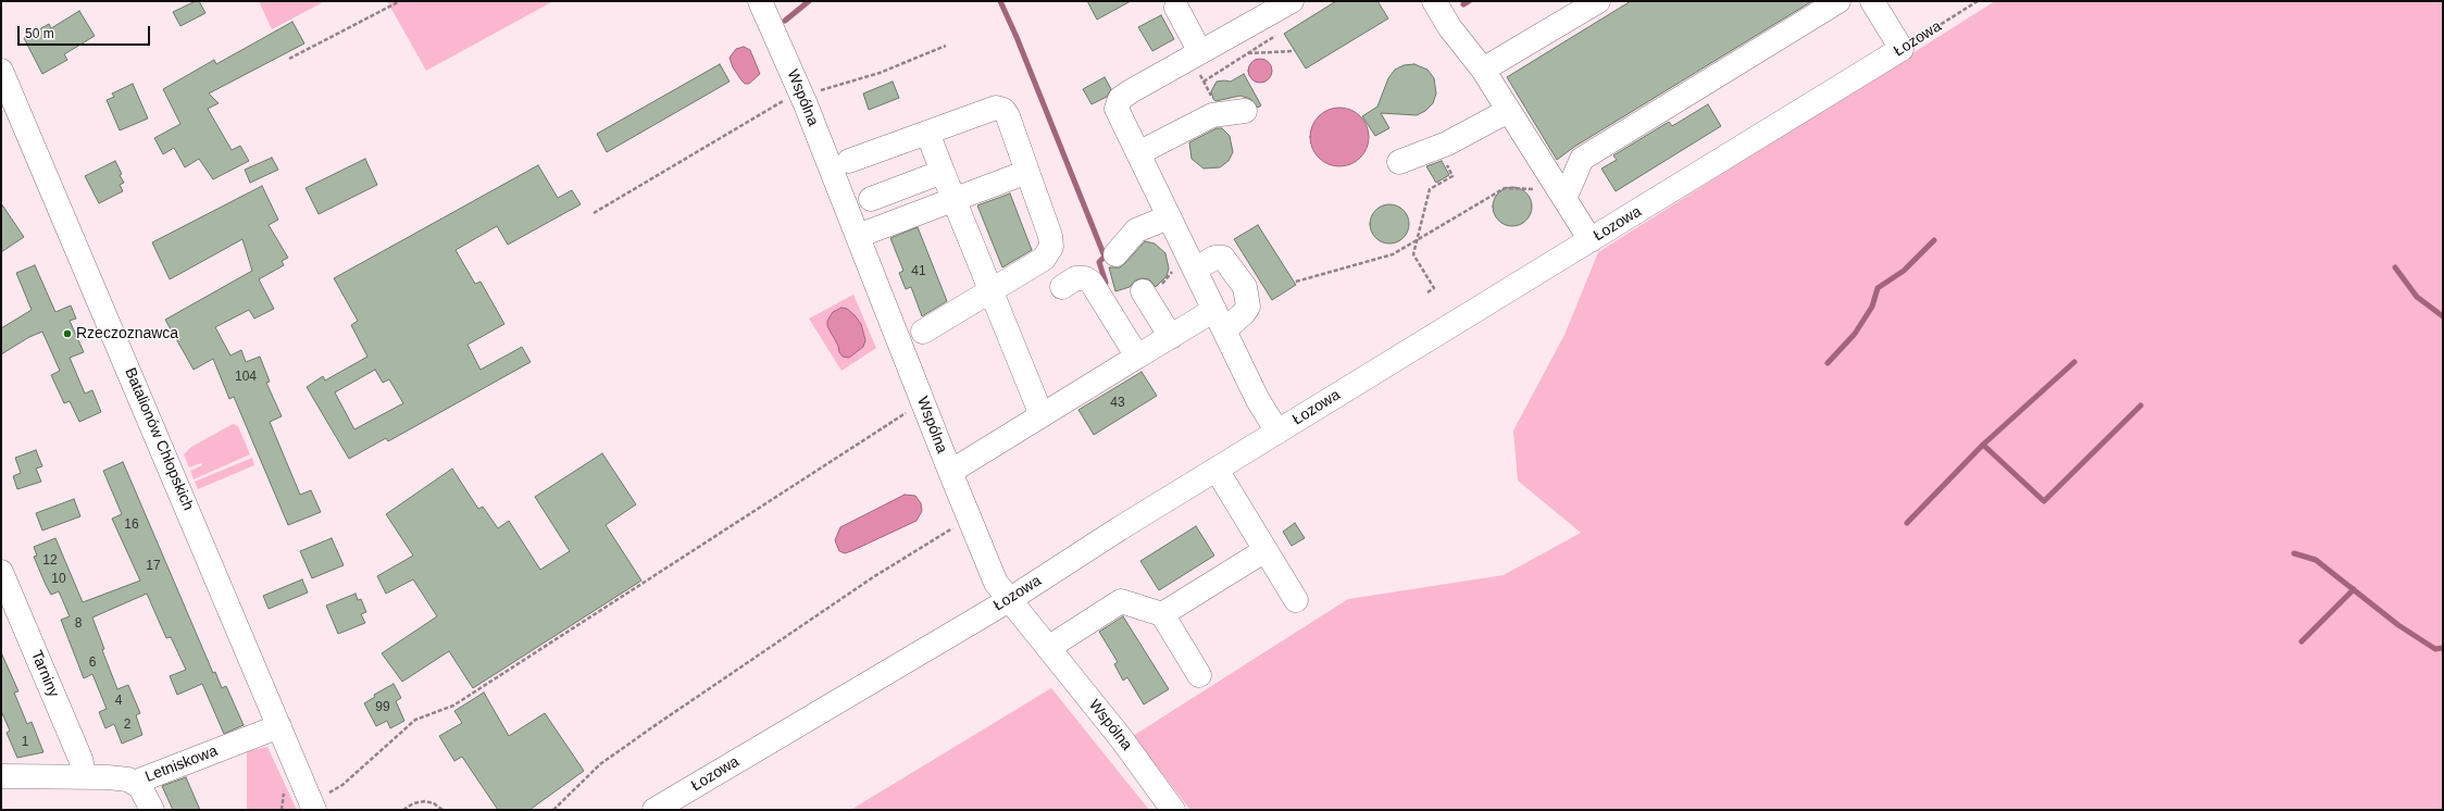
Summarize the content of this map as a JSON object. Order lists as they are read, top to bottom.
{
  "streets": {
    "street": [
      "Łozowa",
      "Wspólna",
      "Batalionów Chłopskich",
      "Tarniny",
      "Letniskowa"
    ]
  },
  "crossings": [
    ["Łozowa", "Wspólna"],
    ["Batalionów Chłopskich", "Letniskowa"],
    ["Tarniny", "Letniskowa"]
  ],
  "places": ["Rzeczoznawca"],
  "house_numbers": [
    "41",
    "104",
    "43",
    "16",
    "12",
    "17",
    "10",
    "8",
    "6",
    "4",
    "99",
    "2",
    "1"
  ],
  "scale_bar": "50 m"
}
